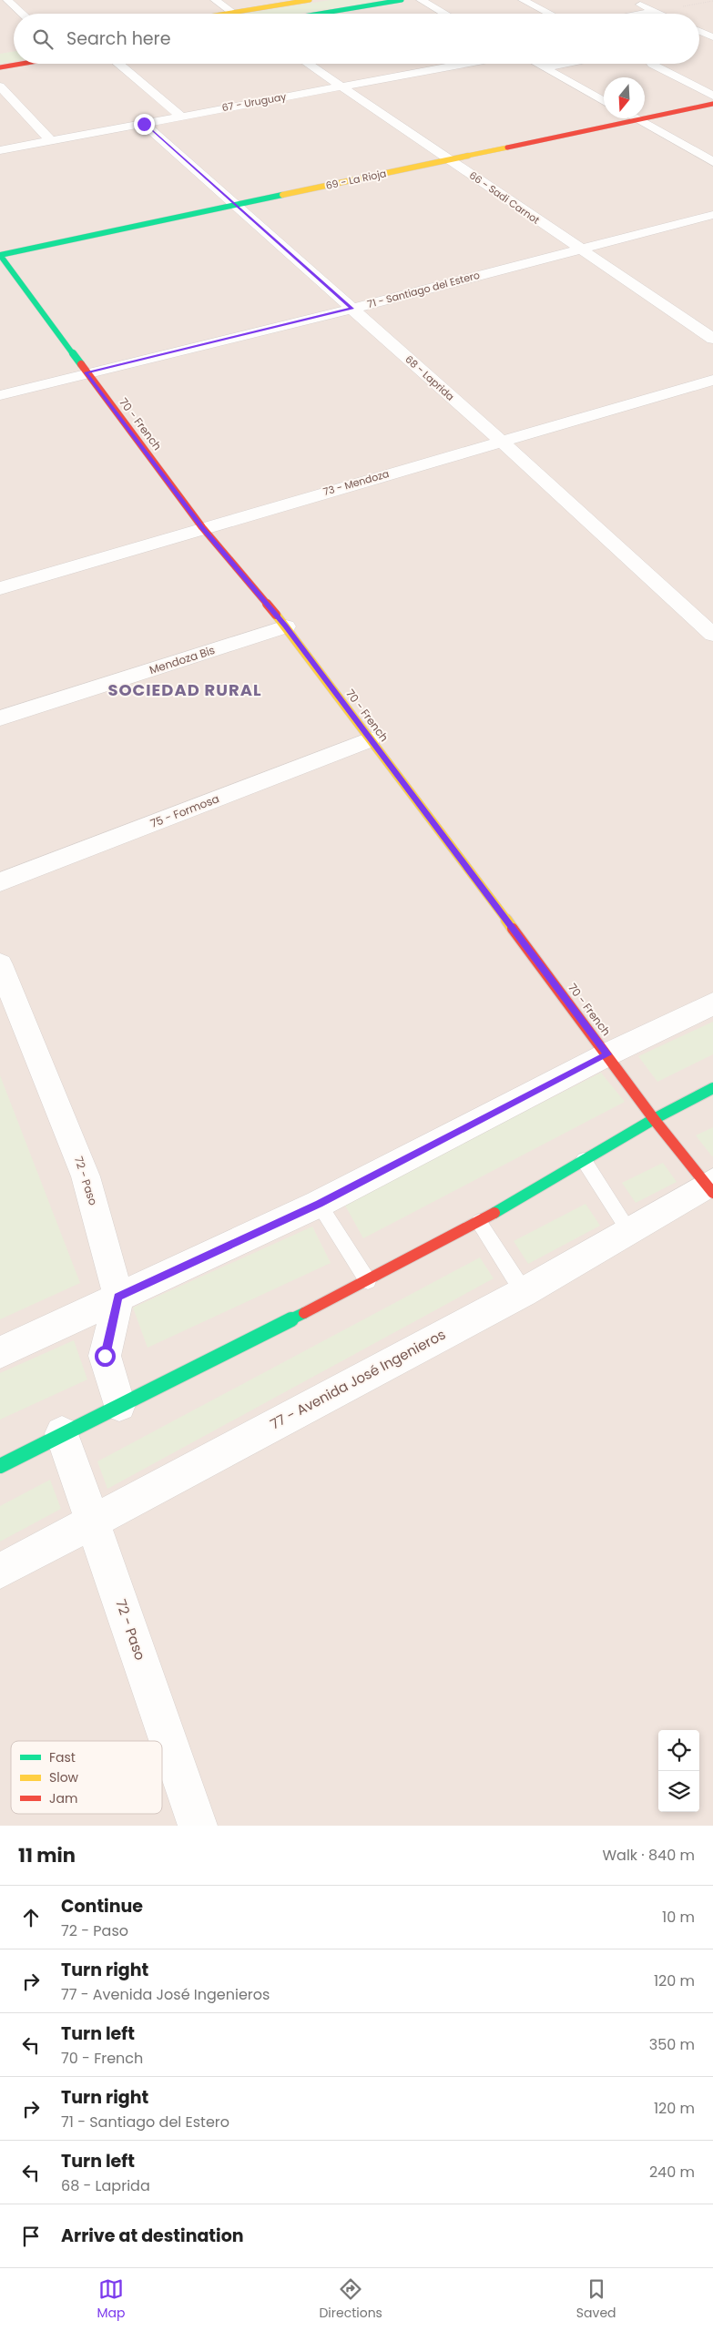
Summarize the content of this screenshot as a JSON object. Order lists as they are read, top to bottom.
{
  "streets": {
    "main road": ["69 - La Rioja", "70 - French"],
    "street": [
      "67 - Uruguay",
      "66 - Sadi Carnot",
      "71 - Santiago del Estero",
      "68 - Laprida",
      "73 - Mendoza",
      "Mendoza Bis",
      "75 - Formosa",
      "72 - Paso",
      "77 - Avenida José Ingenieros"
    ]
  },
  "crossings": [
    ["67 - Uruguay", "66 - Sadi Carnot"],
    ["67 - Uruguay", "68 - Laprida"],
    ["69 - La Rioja", "66 - Sadi Carnot"],
    ["69 - La Rioja", "68 - Laprida"],
    ["69 - La Rioja", "70 - French"],
    ["66 - Sadi Carnot", "71 - Santiago del Estero"],
    ["71 - Santiago del Estero", "68 - Laprida"],
    ["71 - Santiago del Estero", "70 - French"],
    ["68 - Laprida", "73 - Mendoza"],
    ["70 - French", "73 - Mendoza"],
    ["70 - French", "Mendoza Bis"],
    ["70 - French", "75 - Formosa"],
    ["70 - French", "77 - Avenida José Ingenieros"],
    ["72 - Paso", "77 - Avenida José Ingenieros"]
  ],
  "districts": ["SOCIEDAD RURAL"],
  "legend": ["Fast", "Slow", "Jam"],
  "north": "bottom",
  "page": {
    "search": "Search here",
    "heading": ["11 min", "Walk · 840 m"],
    "list": [
      ["Continue", "72 - Paso", "10 m"],
      ["Turn right", "77 - Avenida José Ingenieros", "120 m"],
      ["Turn left", "70 - French", "350 m"],
      ["Turn right", "71 - Santiago del Estero", "120 m"],
      ["Turn left", "68 - Laprida", "240 m"],
      "Arrive at destination"
    ],
    "nav": ["Map", "Directions", "Saved"]
  }
}
